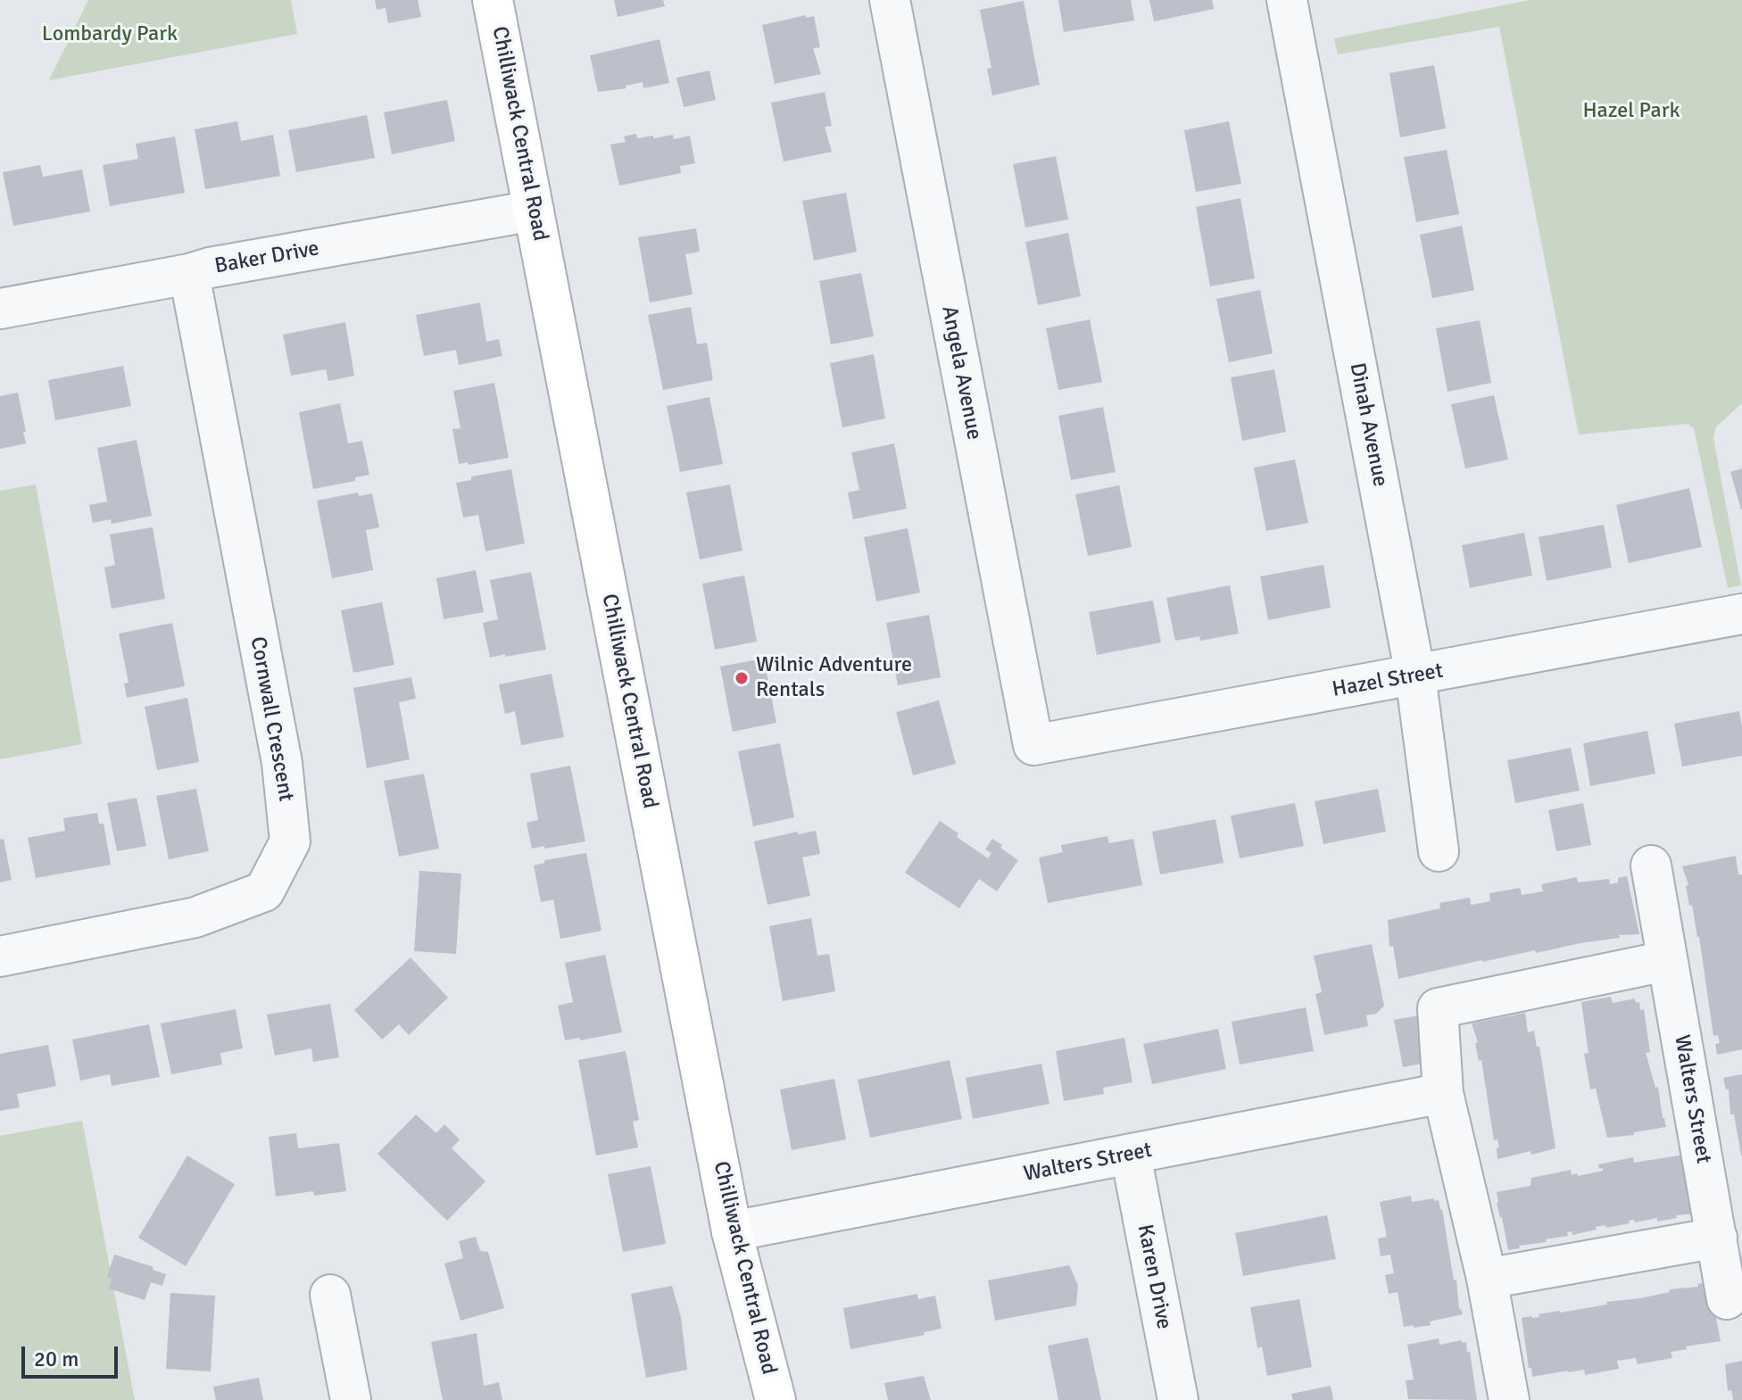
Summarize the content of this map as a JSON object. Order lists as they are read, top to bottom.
{
  "streets": {
    "street": [
      "Chilliwack Central Road",
      "Baker Drive",
      "Angela Avenue",
      "Dinah Avenue",
      "Hazel Street",
      "Cornwall Crescent",
      "Walters Street",
      "Karen Drive"
    ]
  },
  "crossings": [
    ["Chilliwack Central Road", "Baker Drive"],
    ["Chilliwack Central Road", "Walters Street"],
    ["Baker Drive", "Cornwall Crescent"],
    ["Angela Avenue", "Hazel Street"],
    ["Dinah Avenue", "Hazel Street"],
    ["Walters Street", "Karen Drive"]
  ],
  "parks": ["Lombardy Park", "Hazel Park"],
  "places": ["Wilnic Adventure Rentals"],
  "scale_bar": "20 m"
}
